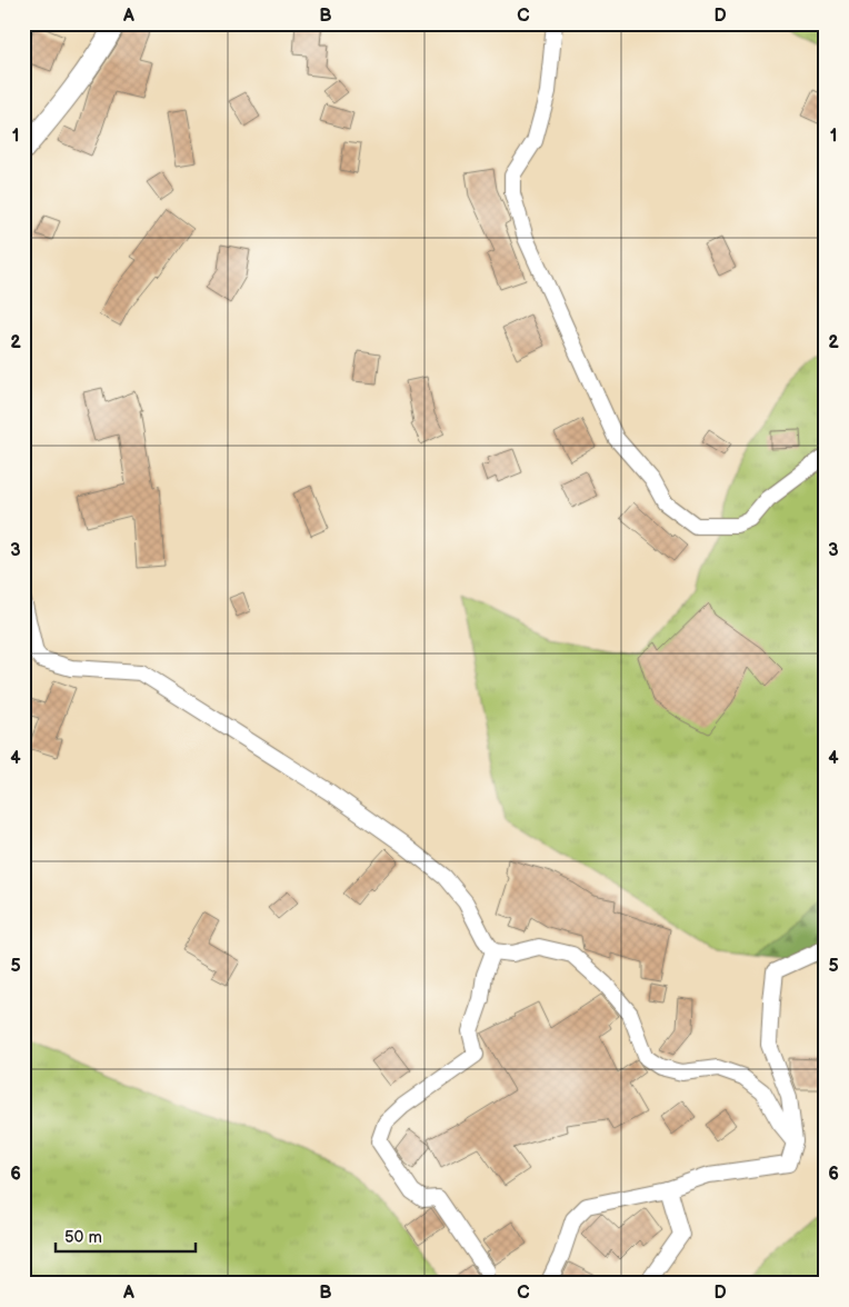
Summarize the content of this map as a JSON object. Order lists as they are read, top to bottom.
{
  "scale_bar": "50 m",
  "grid": {
    "columns": [
      "A",
      "B",
      "C",
      "D"
    ],
    "rows": [
      "1",
      "2",
      "3",
      "4",
      "5",
      "6"
    ]
  }
}
